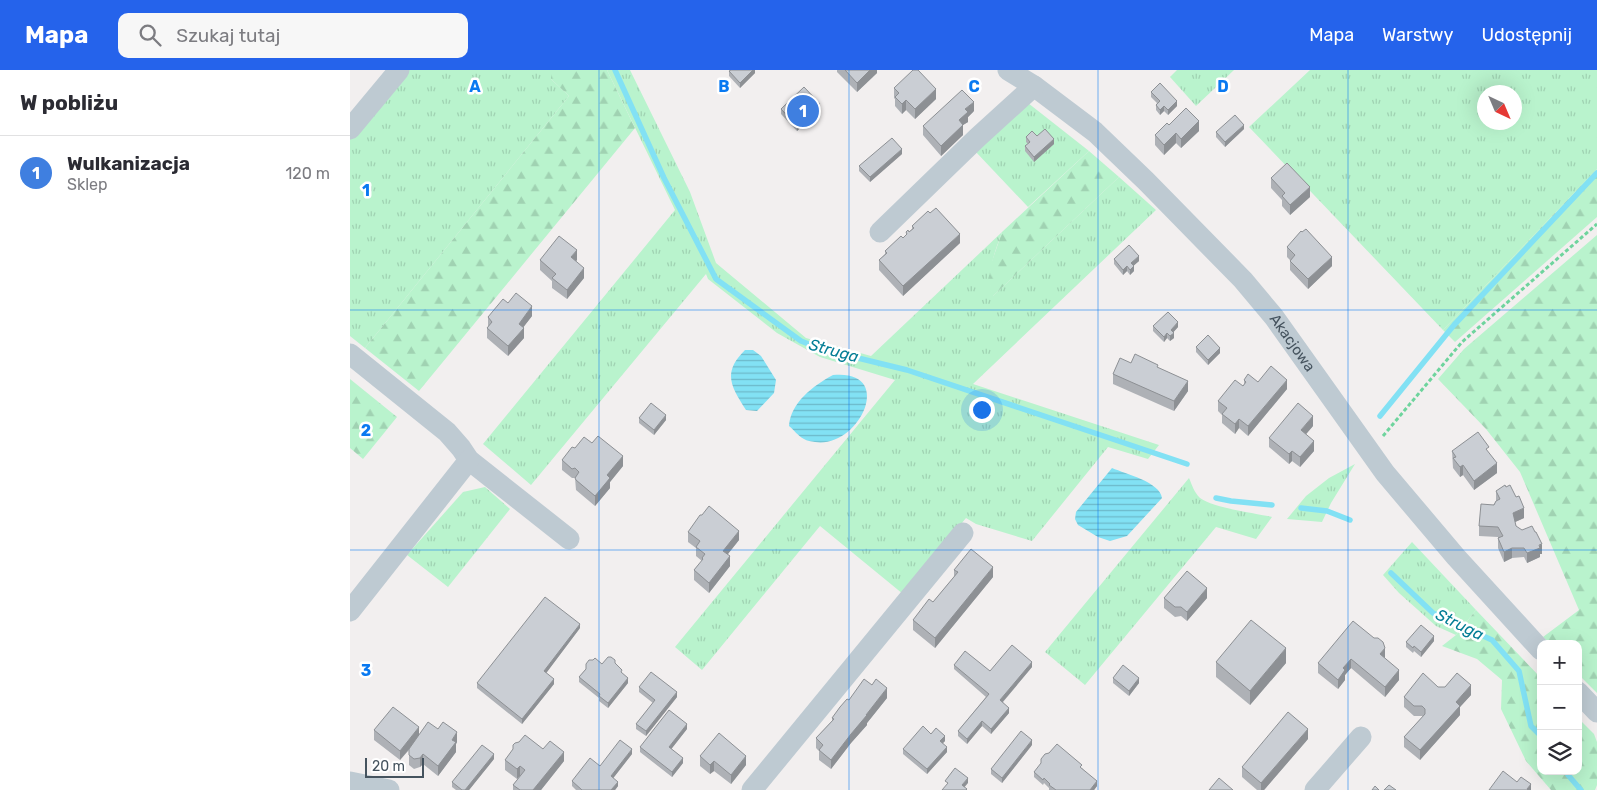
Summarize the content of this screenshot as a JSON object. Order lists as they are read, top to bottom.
{
  "streets": {
    "street": ["Akacjowa"]
  },
  "water": ["Struga"],
  "scale_bar": "20 m",
  "north": "bottom right",
  "page": {
    "header": "Mapa",
    "search": "Szukaj tutaj",
    "nav": ["Mapa", "Warstwy", "Udostępnij"],
    "heading": "W pobliżu",
    "pins": "1",
    "list": [
      {
        "mark": "1",
        "name": "Wulkanizacja",
        "note": "Sklep",
        "value": "120 m"
      }
    ],
    "map_buttons": ["+", "−"],
    "scale": "20 m"
  },
  "grid": {
    "columns": [
      "A",
      "B",
      "C",
      "D"
    ],
    "rows": ["1", "2", "3"]
  }
}
